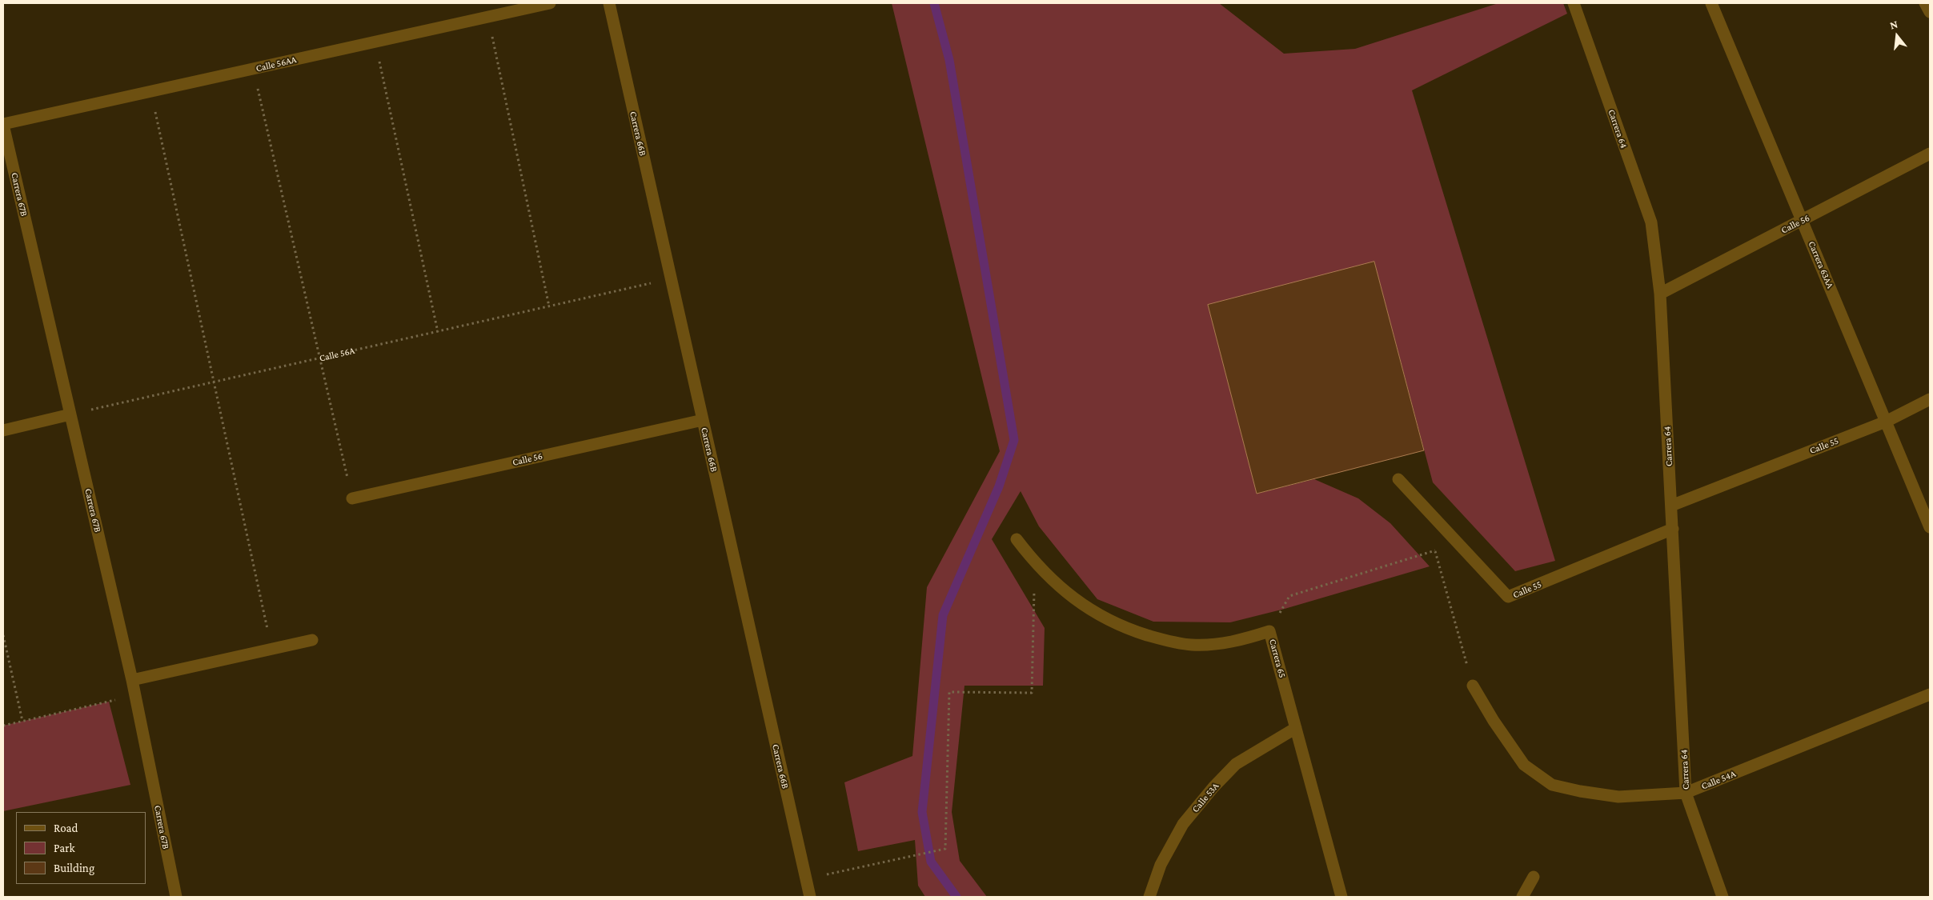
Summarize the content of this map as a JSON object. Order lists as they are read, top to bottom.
{
  "streets": {
    "street": [
      "Calle 56AA",
      "Carrera 64",
      "Carrera 66B",
      "Carrera 67B",
      "Calle 56",
      "Carrera 63AA",
      "Calle 55",
      "Carrera 65",
      "Calle 54A",
      "Calle 53A"
    ],
    "path": ["Calle 56A"]
  },
  "crossings": [
    ["Calle 56AA", "Carrera 67B"],
    ["Carrera 64", "Calle 56"],
    ["Carrera 64", "Calle 55"],
    ["Carrera 64", "Calle 54A"],
    ["Carrera 66B", "Calle 56"],
    ["Carrera 66B", "Calle 56A"],
    ["Carrera 67B", "Calle 56A"],
    ["Calle 56", "Carrera 63AA"],
    ["Carrera 63AA", "Calle 55"],
    ["Carrera 65", "Calle 53A"]
  ],
  "legend": ["Road", "Park", "Building"],
  "north": "top"
}
